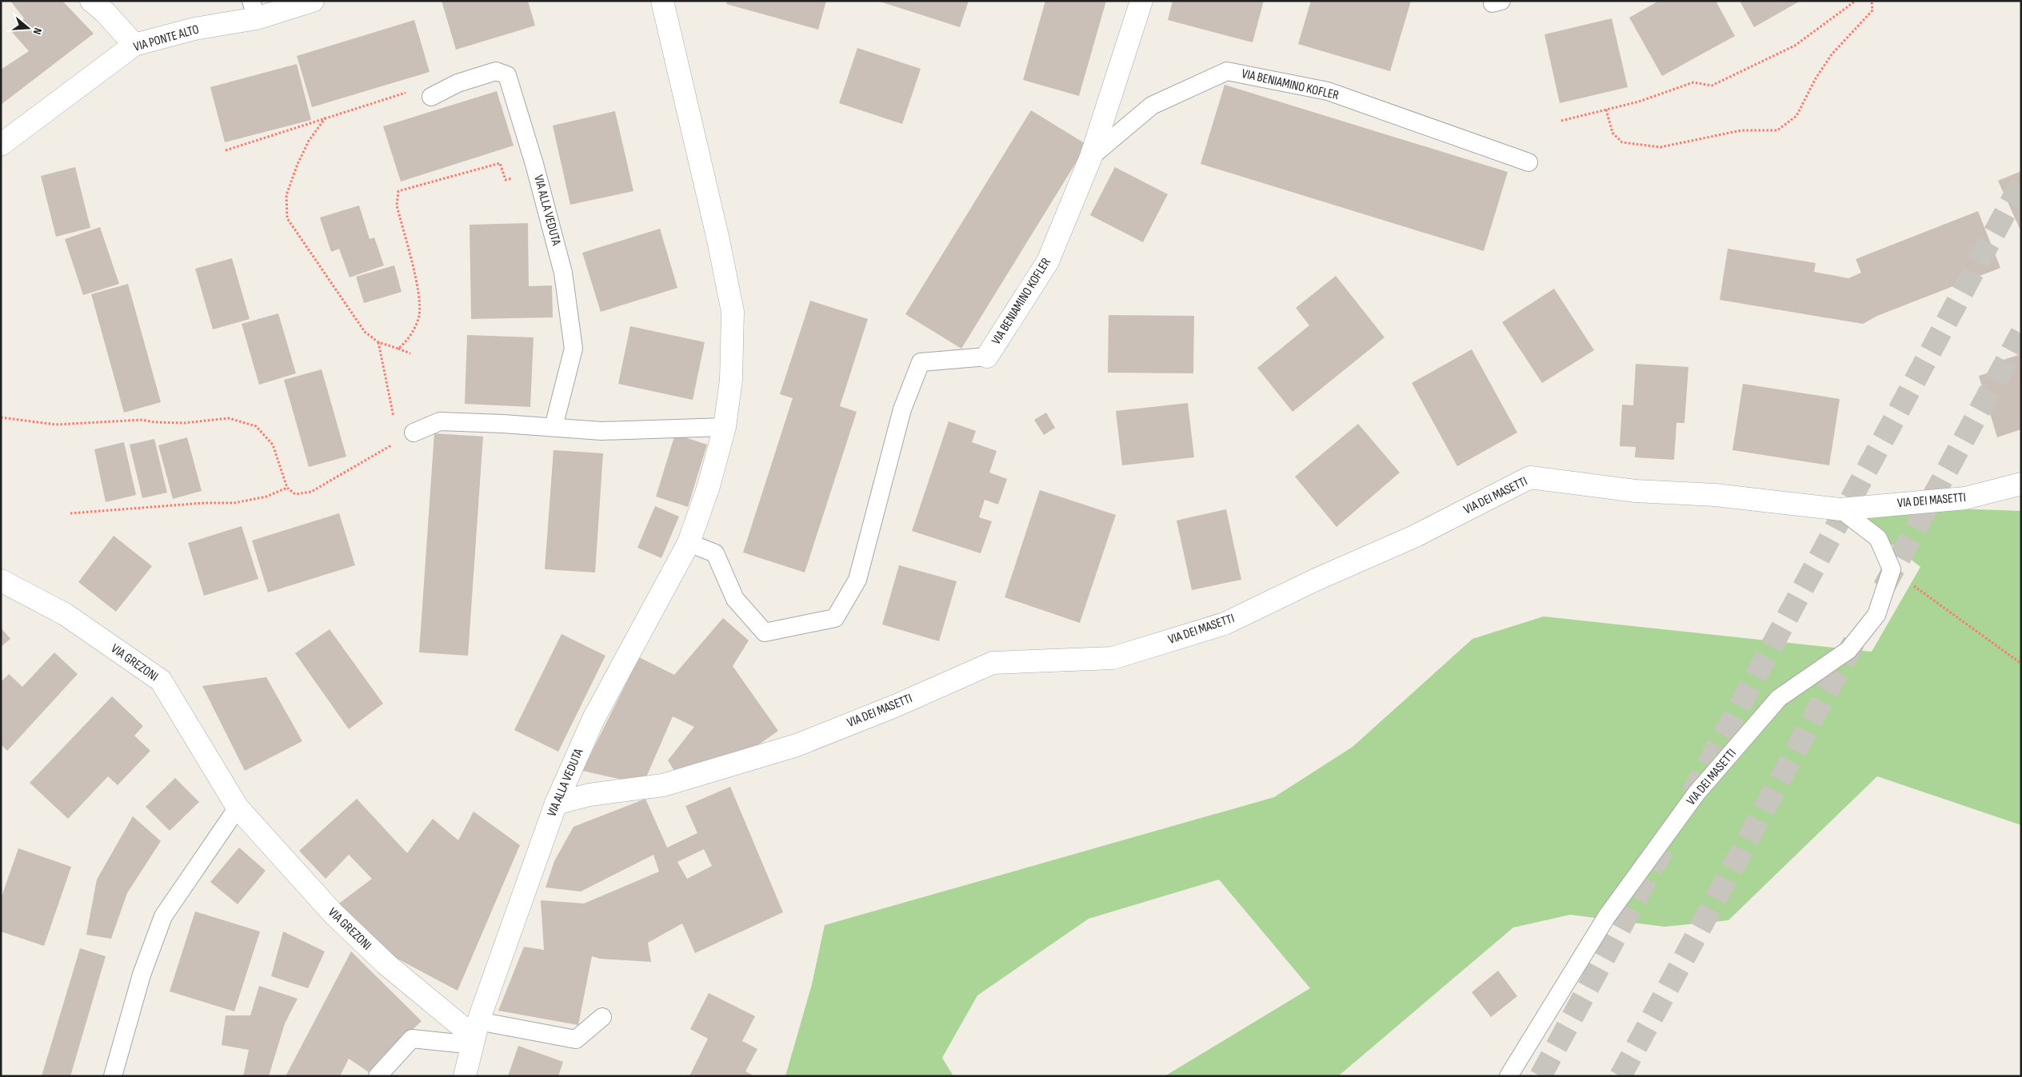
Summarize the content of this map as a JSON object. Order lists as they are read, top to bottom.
{
  "streets": {
    "street": [
      "VIA PONTE ALTO",
      "VIA BENIAMINO KOFLER",
      "VIA ALLA VEDUTA",
      "VIA DEI MASETTI",
      "VIA GREZONI"
    ]
  },
  "crossings": [
    ["VIA ALLA VEDUTA", "VIA DEI MASETTI"],
    ["VIA ALLA VEDUTA", "VIA GREZONI"]
  ],
  "north": "right"
}
